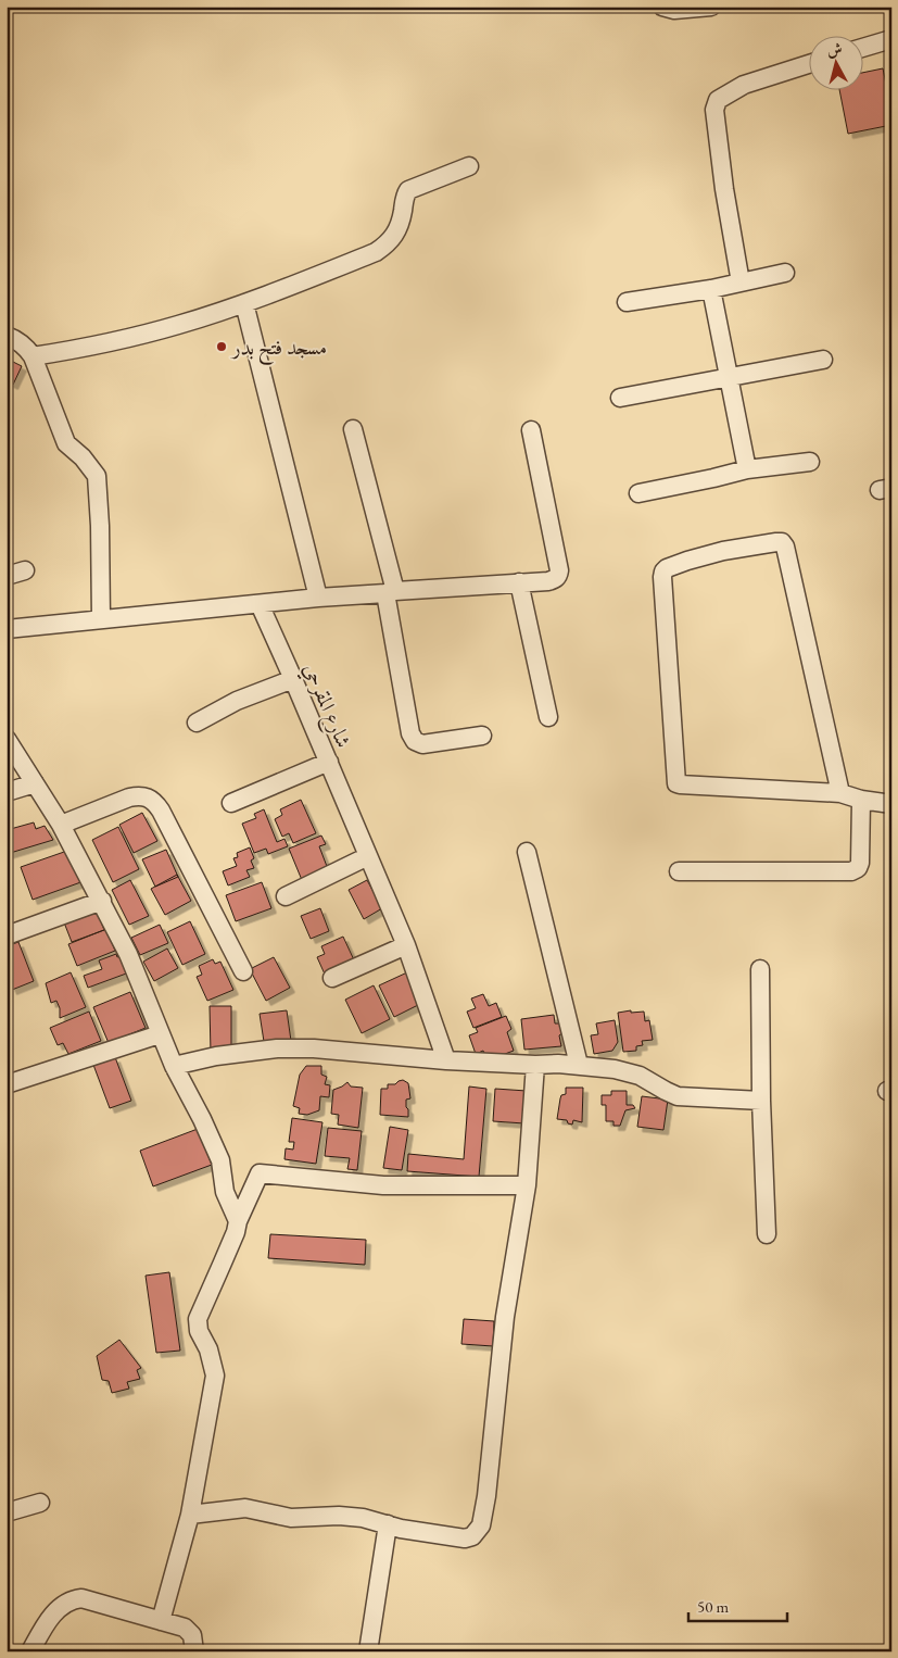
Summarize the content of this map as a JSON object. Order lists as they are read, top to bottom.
{
  "streets": {
    "street": ["شارع المقرحي"]
  },
  "places": ["مسجد فتح بدر"],
  "scale_bar": "50 m",
  "north": "top"
}
